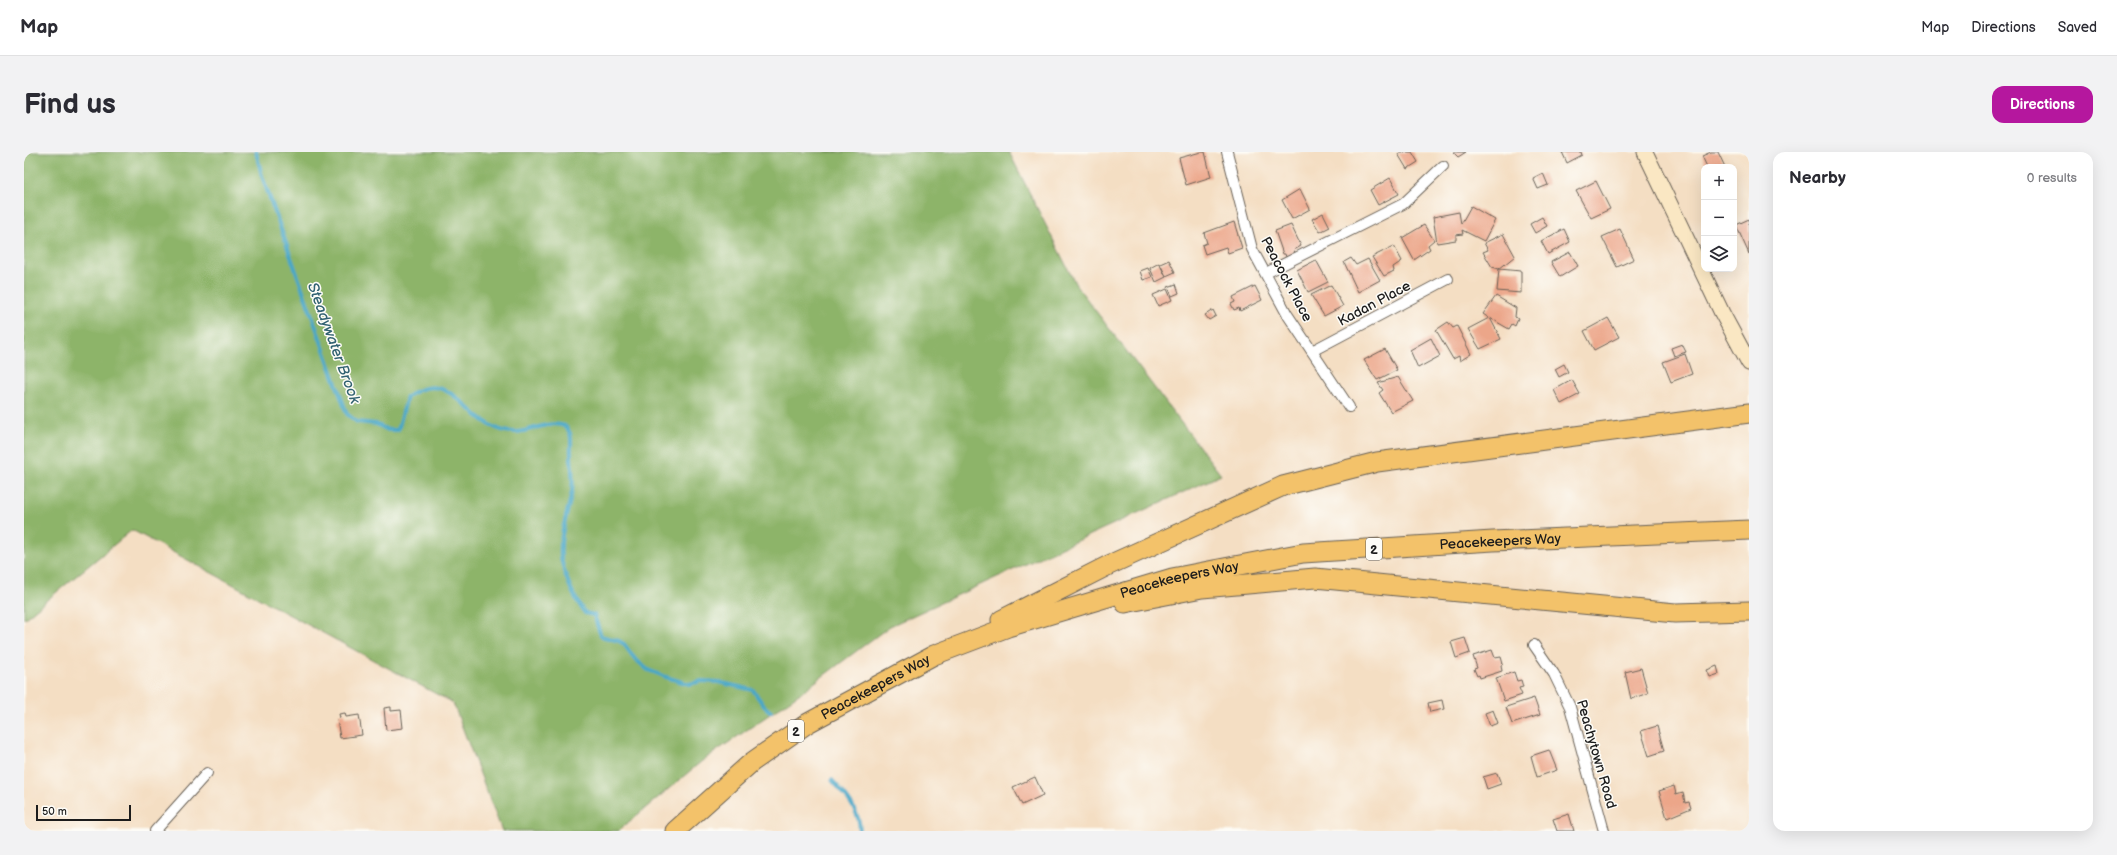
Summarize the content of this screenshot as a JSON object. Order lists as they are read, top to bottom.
{
  "streets": {
    "highway": ["Peacekeepers Way", "2"],
    "street": ["Peacock Place", "Kadan Place", "Peachytown Road"]
  },
  "crossings": [
    ["Peacock Place", "Kadan Place"]
  ],
  "water": ["Steadywater Brook"],
  "scale_bar": "50 m",
  "page": {
    "header": "Map",
    "nav": ["Map", "Directions", "Saved"],
    "buttons": "Directions",
    "title": "Find us",
    "heading": ["Nearby", "0 results"],
    "map_buttons": ["+", "−"],
    "scale": "50 m"
  }
}
